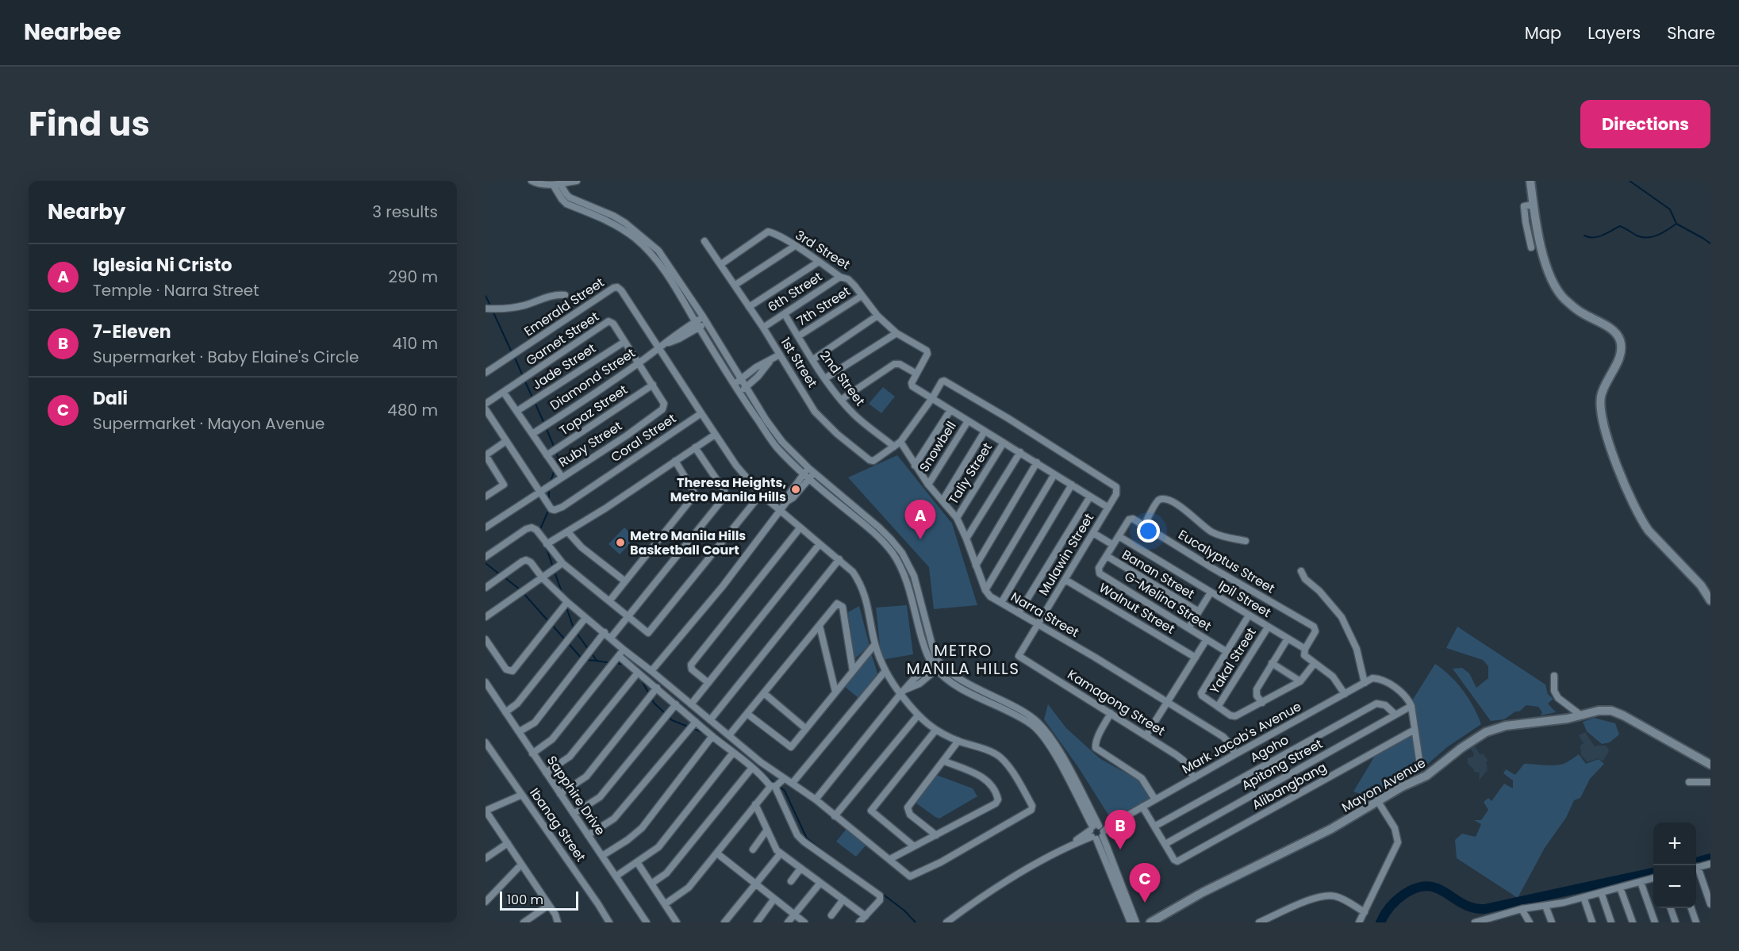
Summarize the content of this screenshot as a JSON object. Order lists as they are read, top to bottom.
{
  "streets": {
    "main road": ["Mayon Avenue"],
    "street": [
      "3rd Street",
      "6th Street",
      "7th Street",
      "Emerald Street",
      "Garnet Street",
      "1st Street",
      "Jade Street",
      "2nd Street",
      "Diamond Street",
      "Topaz Street",
      "Coral Street",
      "Ruby Street",
      "Snowbell",
      "Taliy Street",
      "Mulawin Street",
      "Eucalyptus Street",
      "Banan Street",
      "Ipil Street",
      "G-Melina Street",
      "Walnut Street",
      "Narra Street",
      "Yakal Street",
      "Kamagong Street",
      "Mark Jacob's Avenue",
      "Agoho",
      "Apitong Street",
      "Alibangbang",
      "Sapphire Drive",
      "Ibanag Street"
    ]
  },
  "crossings": [
    ["3rd Street", "6th Street"],
    ["3rd Street", "7th Street"],
    ["3rd Street", "1st Street"],
    ["6th Street", "1st Street"],
    ["6th Street", "2nd Street"],
    ["7th Street", "2nd Street"],
    ["Emerald Street", "Diamond Street"],
    ["Garnet Street", "Jade Street"],
    ["Garnet Street", "Diamond Street"],
    ["Garnet Street", "Ruby Street"],
    ["1st Street", "2nd Street"],
    ["Diamond Street", "Ruby Street"],
    ["Topaz Street", "Ruby Street"],
    ["Coral Street", "Ruby Street"],
    ["Mulawin Street", "Walnut Street"],
    ["Mulawin Street", "Narra Street"],
    ["Mulawin Street", "Kamagong Street"],
    ["Eucalyptus Street", "Banan Street"],
    ["Eucalyptus Street", "Ipil Street"],
    ["Eucalyptus Street", "G-Melina Street"],
    ["Ipil Street", "Yakal Street"],
    ["Ipil Street", "Mark Jacob's Avenue"],
    ["Narra Street", "Mark Jacob's Avenue"],
    ["Kamagong Street", "Mark Jacob's Avenue"],
    ["Mark Jacob's Avenue", "Apitong Street"],
    ["Agoho", "Apitong Street"],
    ["Apitong Street", "Alibangbang"]
  ],
  "districts": ["METRO MANILA HILLS"],
  "places": ["Theresa Heights, Metro Manila Hills", "Metro Manila Hills Basketball Court"],
  "scale_bar": "100 m",
  "page": {
    "header": "Nearbee",
    "nav": ["Map", "Layers", "Share"],
    "title": "Find us",
    "buttons": "Directions",
    "heading": ["Nearby", "3 results"],
    "list": [
      {
        "mark": "A",
        "name": "Iglesia Ni Cristo",
        "note": "Temple · Narra Street",
        "value": "290 m"
      },
      {
        "mark": "B",
        "name": "7-Eleven",
        "note": "Supermarket · Baby Elaine's Circle",
        "value": "410 m"
      },
      {
        "mark": "C",
        "name": "Dali",
        "note": "Supermarket · Mayon Avenue",
        "value": "480 m"
      }
    ],
    "pins": ["A", "B", "C"],
    "map_buttons": ["+", "−"],
    "scale": "100 m"
  }
}
